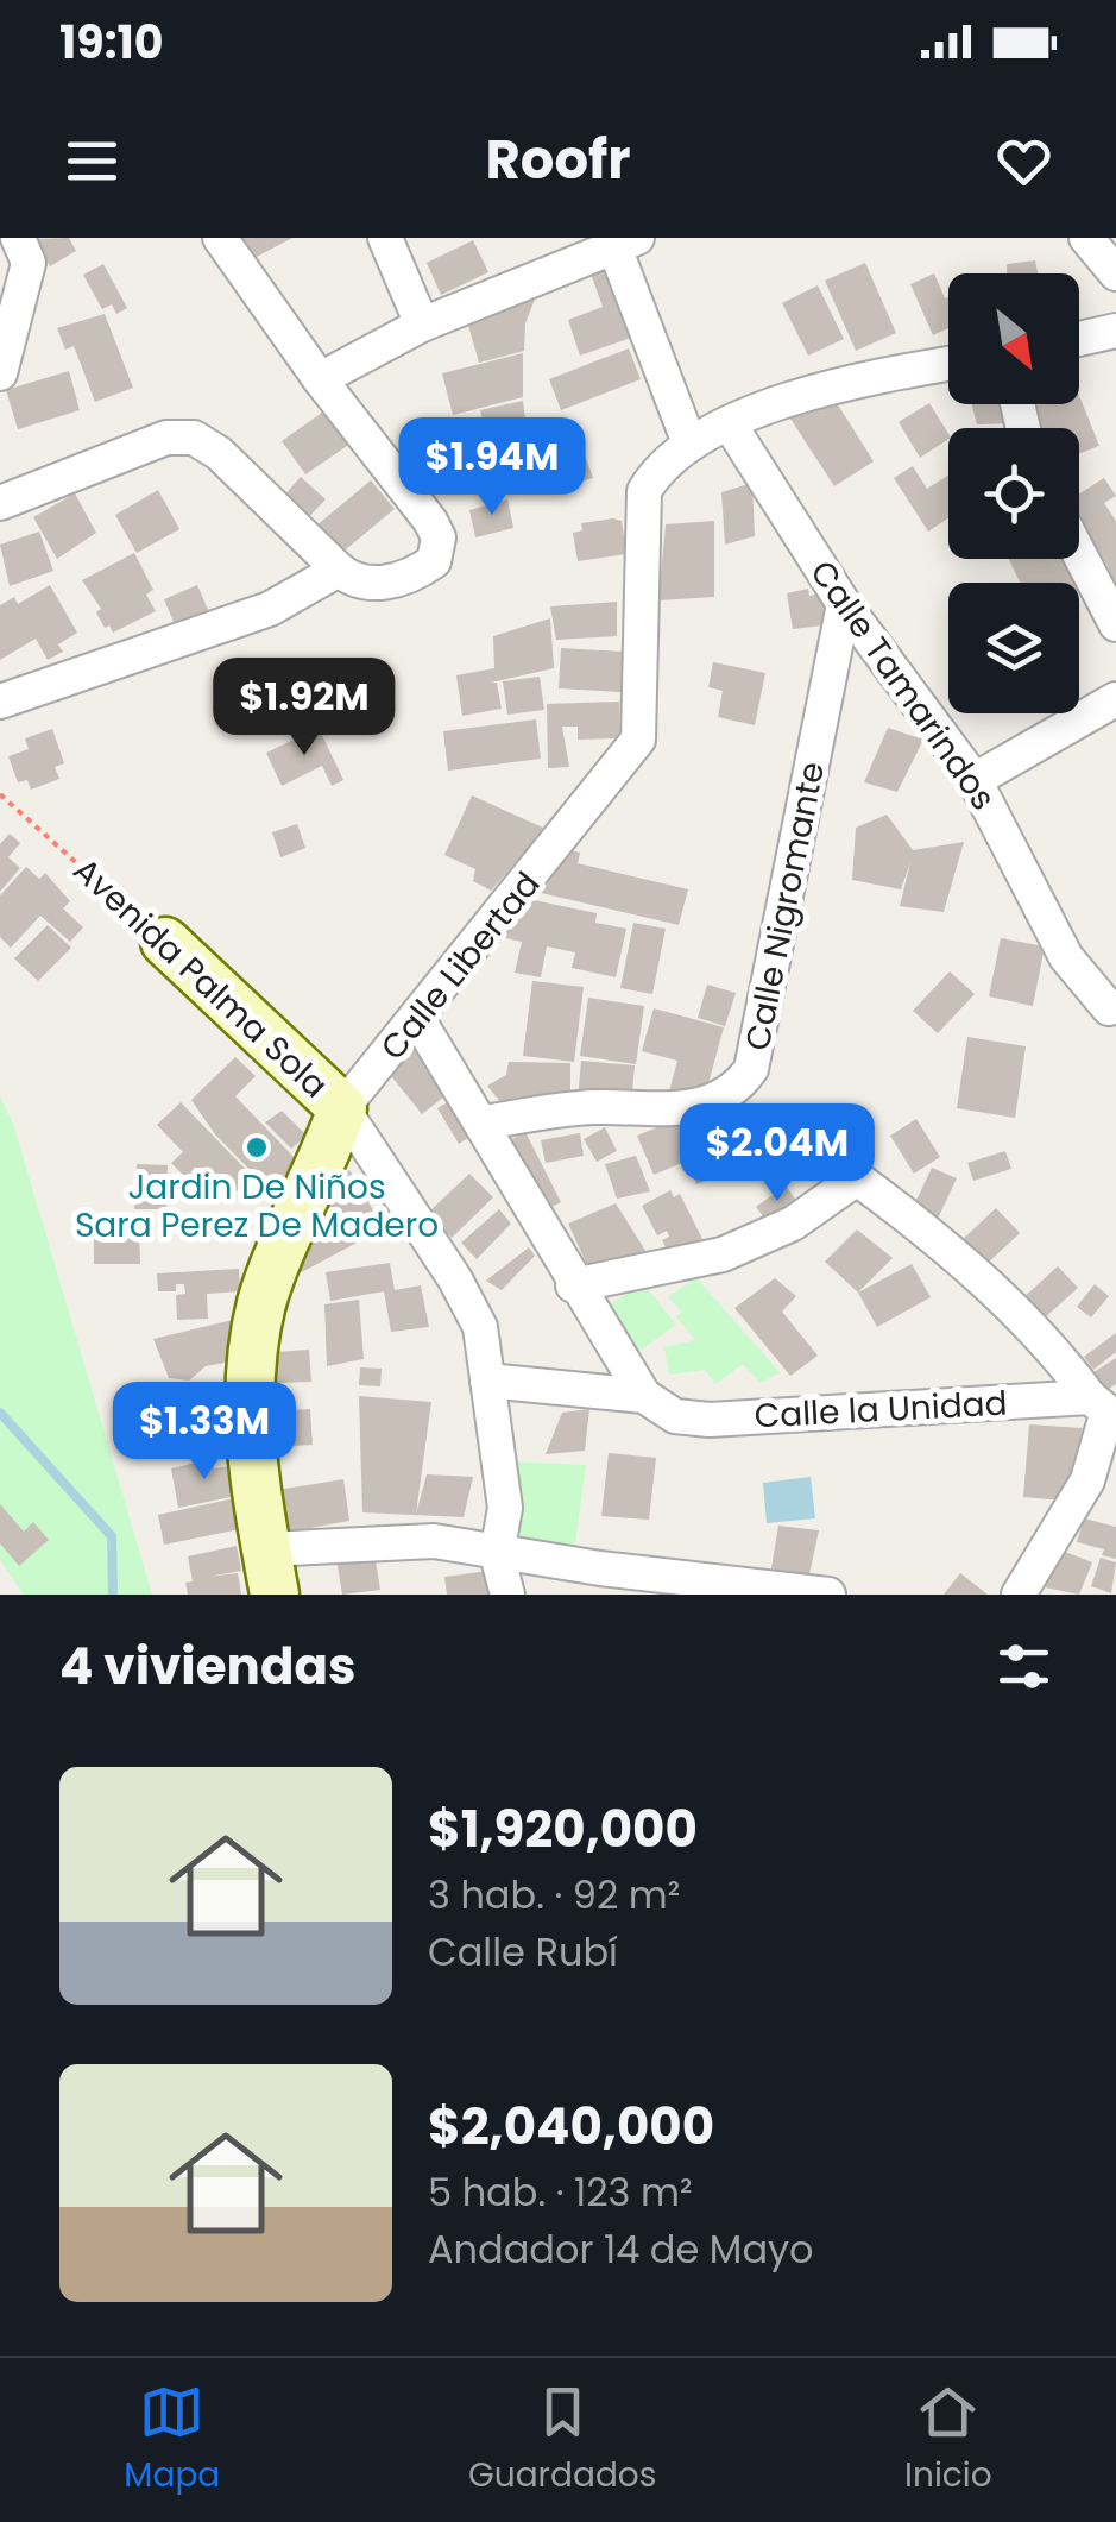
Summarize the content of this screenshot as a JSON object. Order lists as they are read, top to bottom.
{
  "streets": {
    "street": [
      "Calle Tamarindos",
      "Calle Nigromante",
      "Calle Libertad",
      "Avenida Palma Sola",
      "Calle la Unidad"
    ]
  },
  "crossings": [
    ["Calle Tamarindos", "Calle Nigromante"],
    ["Calle Libertad", "Avenida Palma Sola"]
  ],
  "places": ["Jardin De Niños Sara Perez De Madero"],
  "north": "bottom right",
  "page": {
    "status": "19:10",
    "header": "Roofr",
    "price": [
      "$1.94M",
      "$1.92M",
      "$2.04M",
      "$1.33M"
    ],
    "heading": "4 viviendas",
    "list": [
      {
        "name": "$1,920,000",
        "note": "3 hab. · 92 m² · Calle Rubí"
      },
      {
        "name": "$2,040,000",
        "note": "5 hab. · 123 m² · Andador 14 de Mayo"
      }
    ],
    "tabs": ["Mapa", "Guardados", "Inicio"]
  }
}
